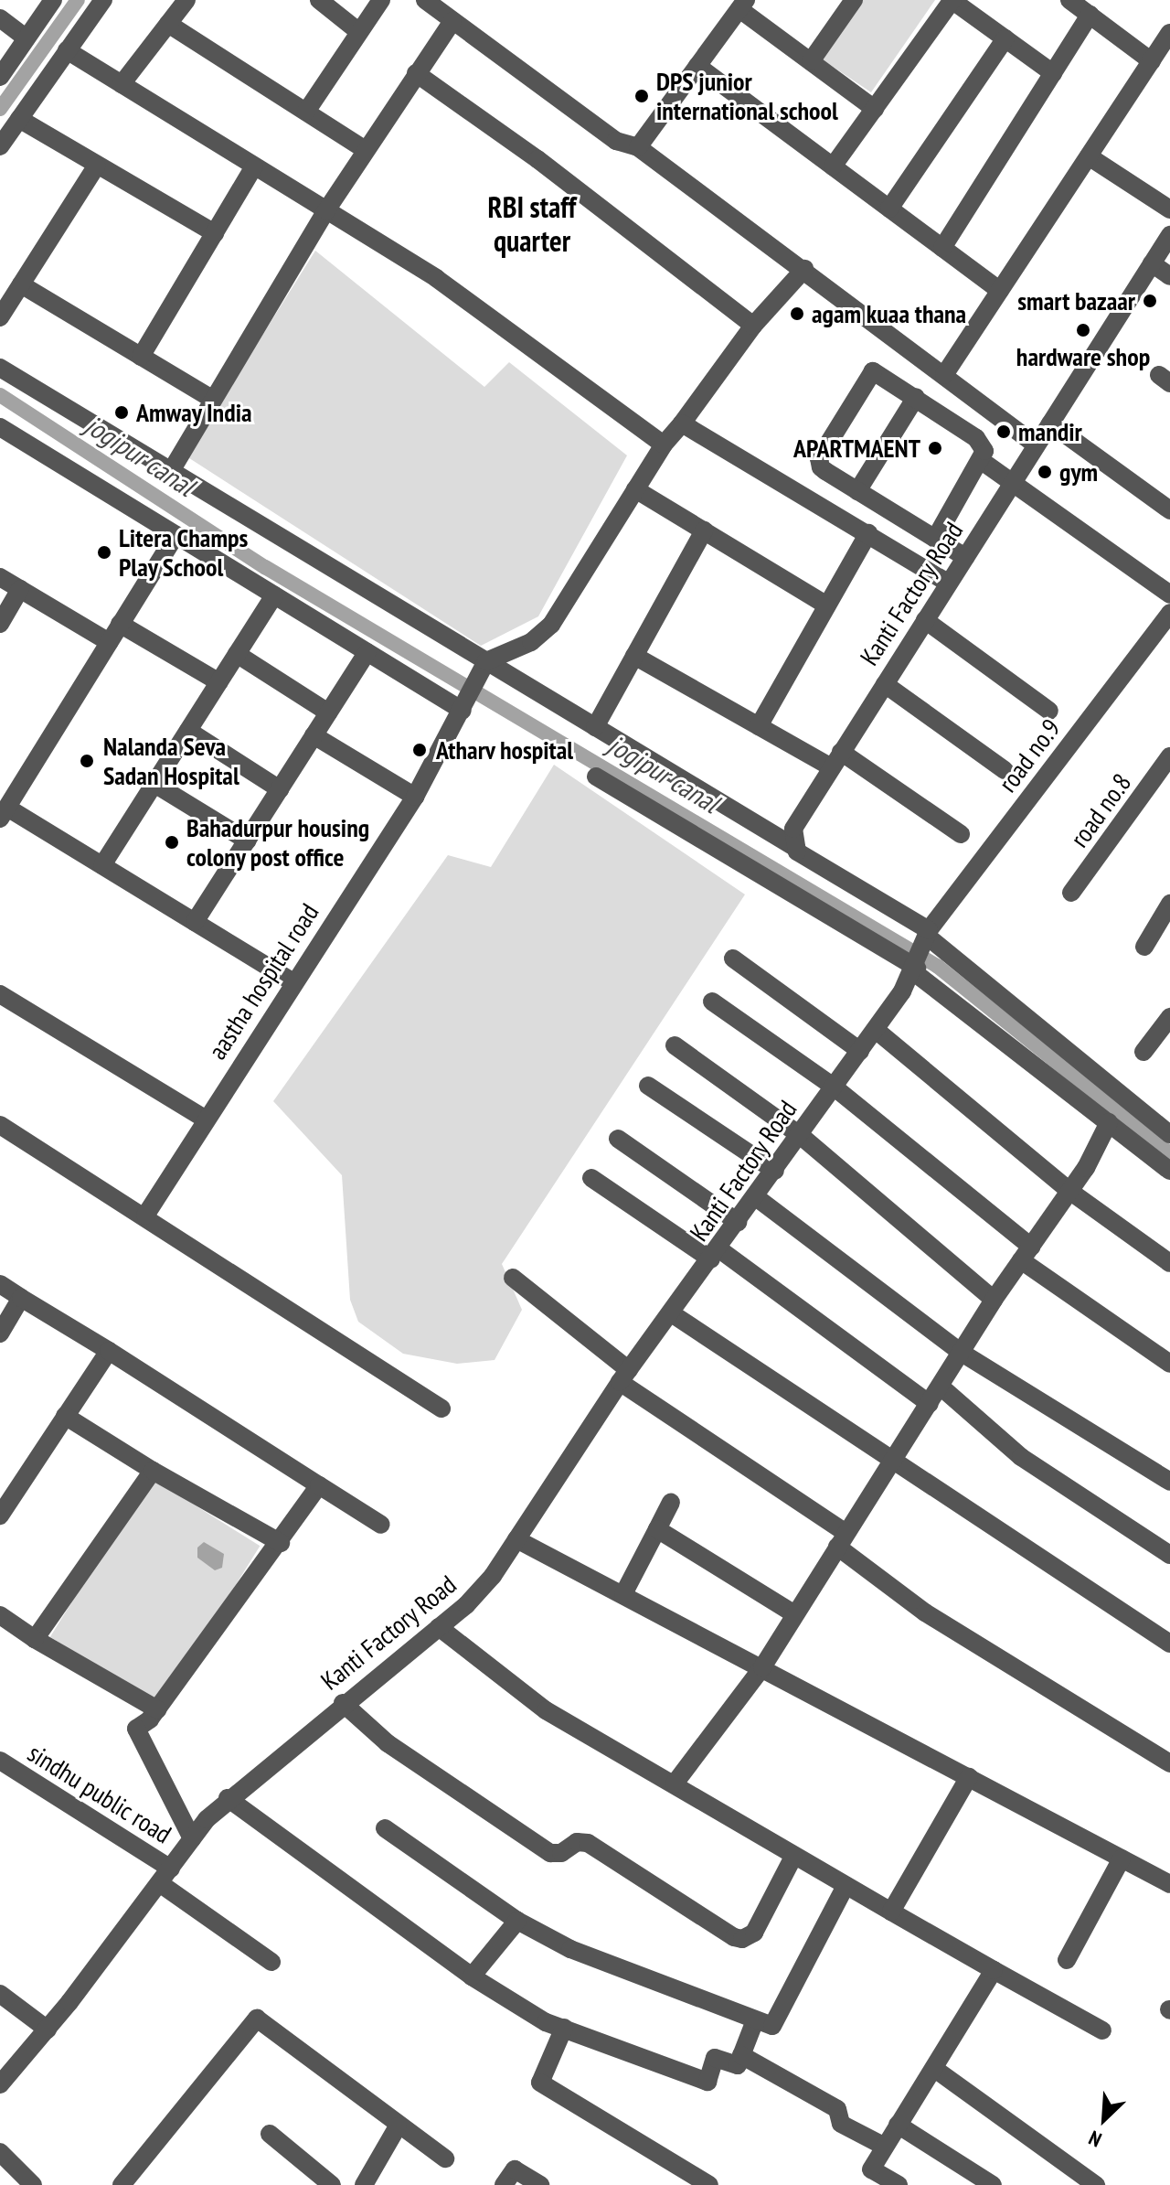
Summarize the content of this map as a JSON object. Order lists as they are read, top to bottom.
{
  "streets": {
    "street": [
      "Kanti Factory Road",
      "road no.9",
      "road no.8",
      "aastha hospital road",
      "sindhu public road"
    ]
  },
  "crossings": [
    ["Kanti Factory Road", "road no.9"],
    ["Kanti Factory Road", "sindhu public road"]
  ],
  "districts": ["RBI staff quarter"],
  "water": ["jogipur canal"],
  "places": [
    "DPS junior international school",
    "smart bazaar",
    "agam kuaa thana",
    "hardware shop",
    "Amway India",
    "mandir",
    "APARTMAENT",
    "gym",
    "Litera Champs Play School",
    "Atharv hospital",
    "Nalanda Seva Sadan Hospital",
    "Bahadurpur housing colony post office"
  ],
  "north": "bottom left"
}
